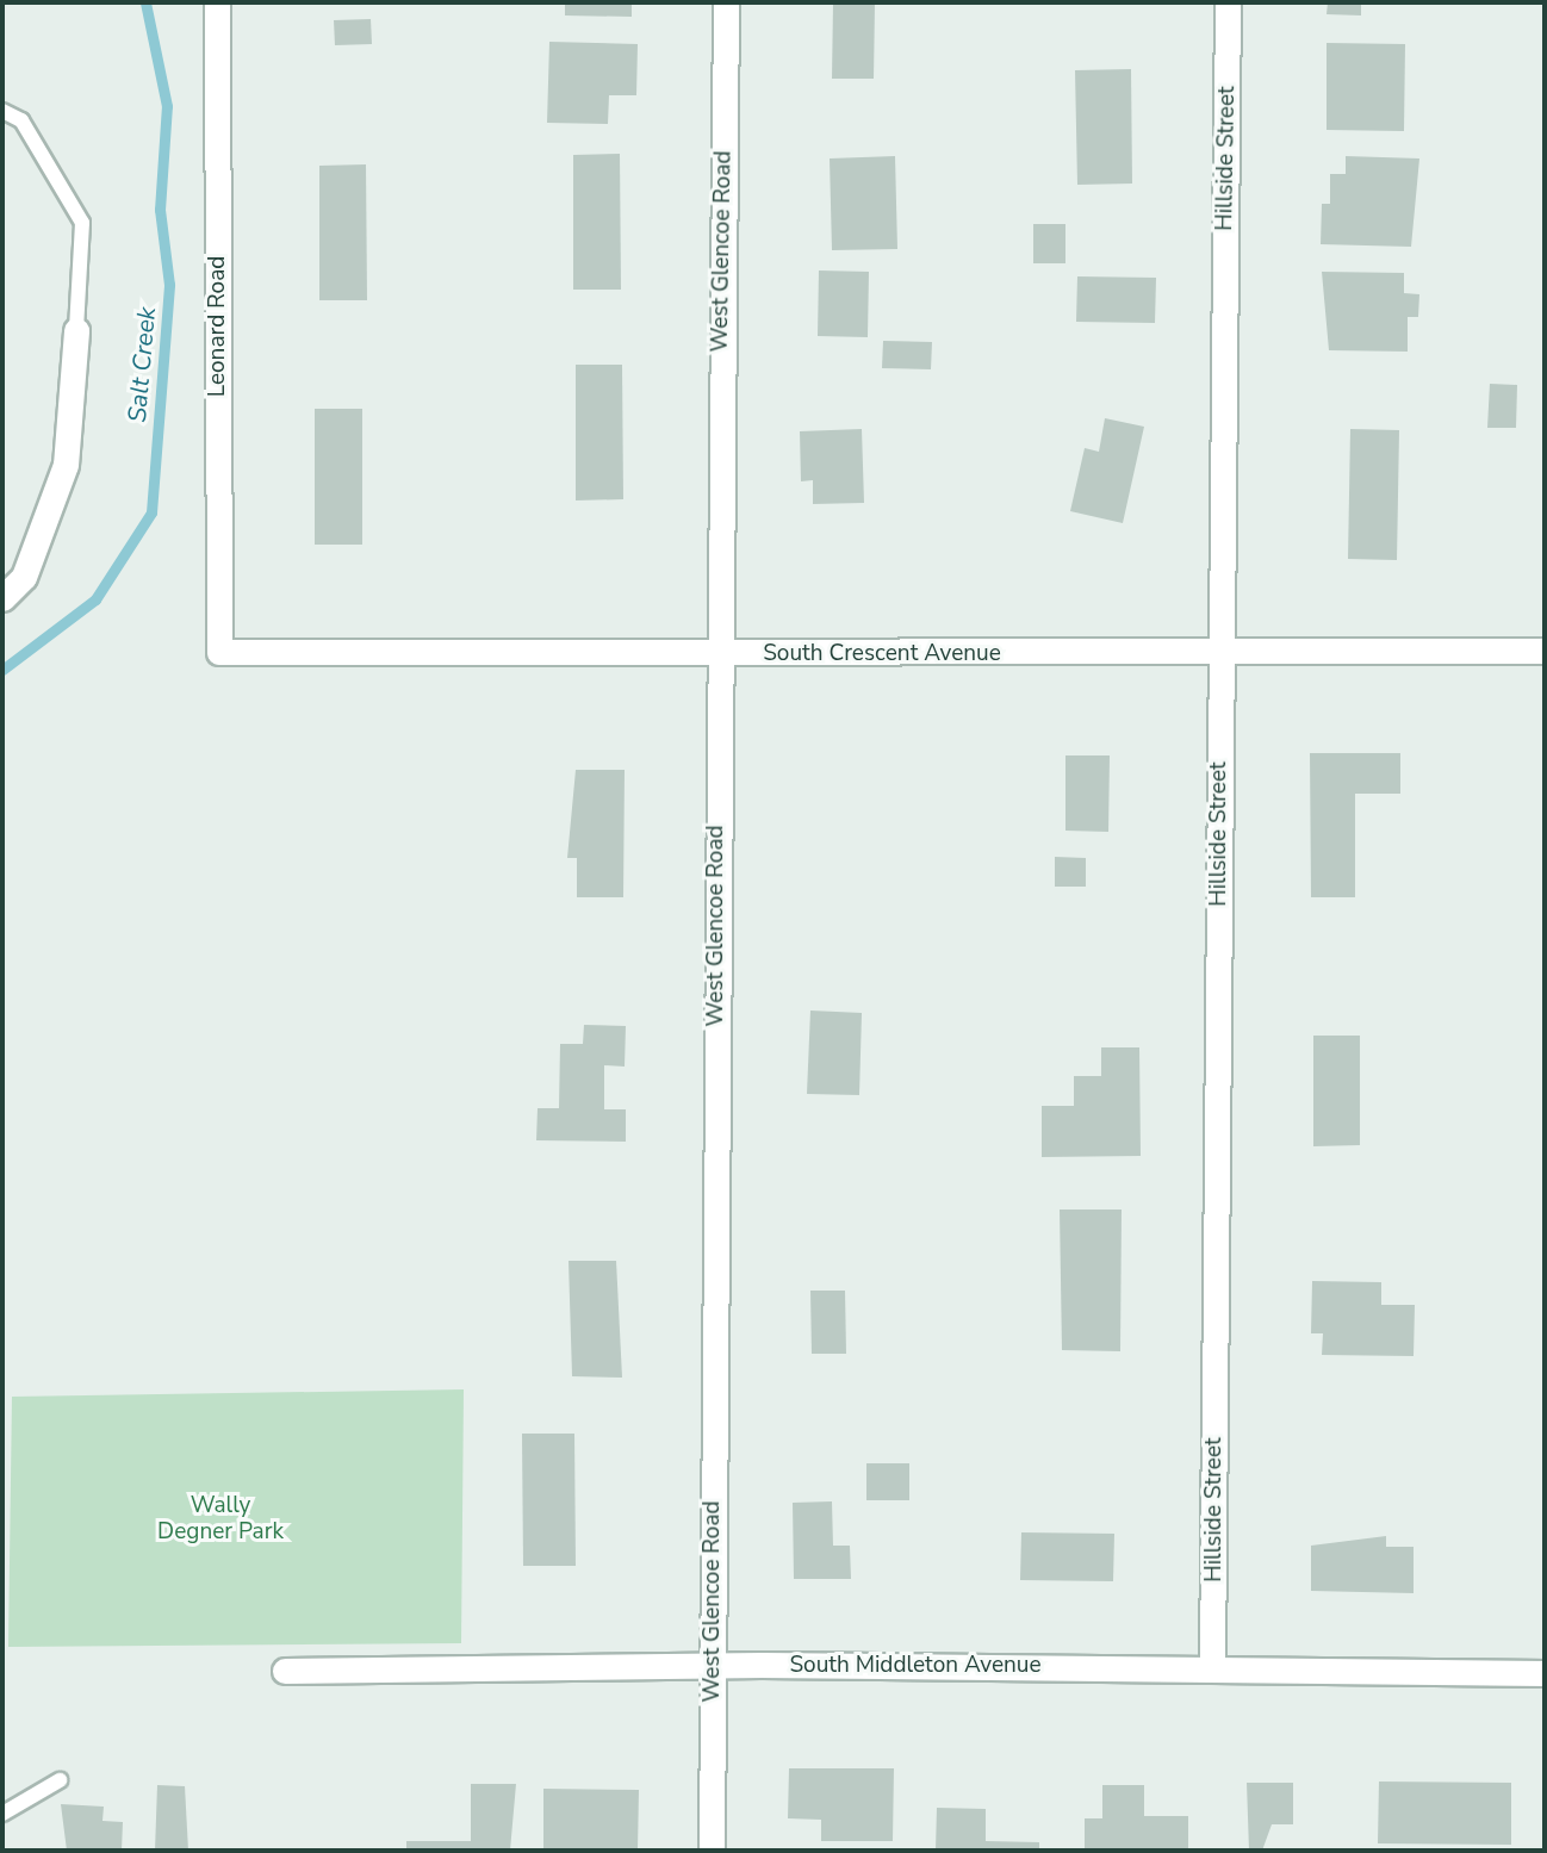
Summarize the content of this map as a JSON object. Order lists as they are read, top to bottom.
{
  "streets": {
    "street": [
      "Hillside Street",
      "West Glencoe Road",
      "Leonard Road",
      "South Crescent Avenue",
      "South Middleton Avenue"
    ]
  },
  "crossings": [
    ["Hillside Street", "South Crescent Avenue"],
    ["Hillside Street", "South Middleton Avenue"],
    ["West Glencoe Road", "South Crescent Avenue"],
    ["West Glencoe Road", "South Middleton Avenue"],
    ["Leonard Road", "South Crescent Avenue"]
  ],
  "water": ["Salt Creek"],
  "parks": ["Wally Degner Park"]
}
